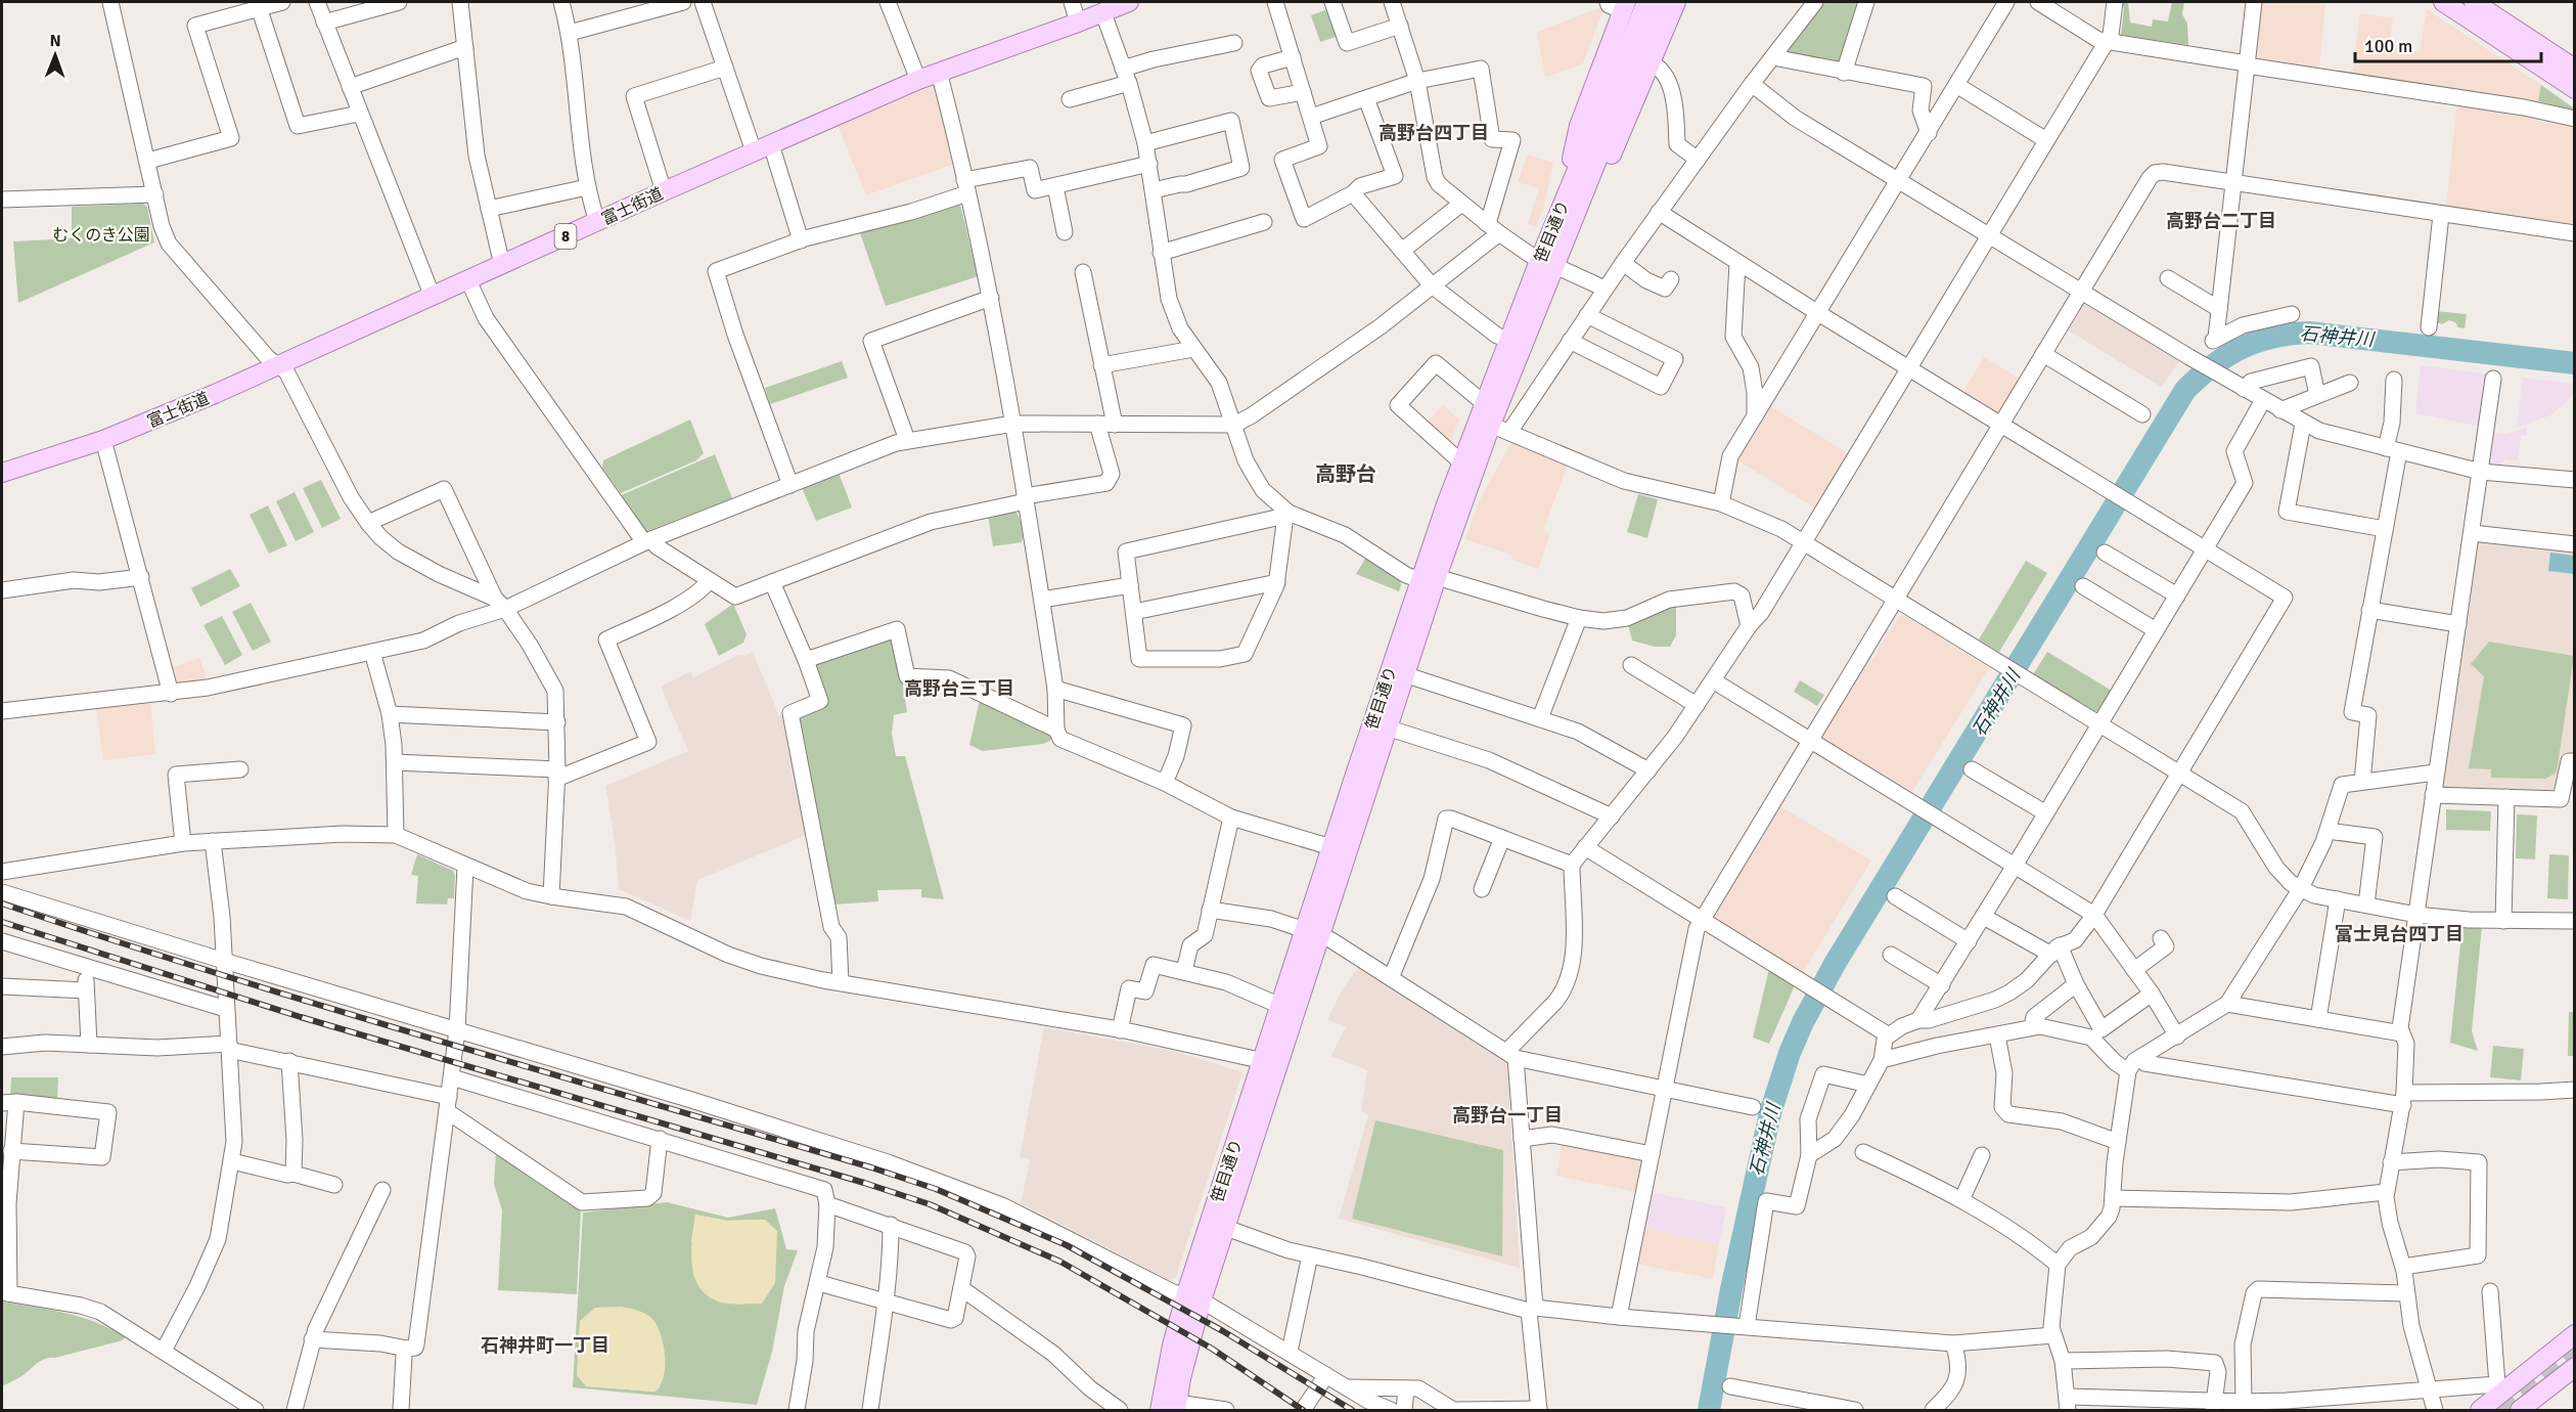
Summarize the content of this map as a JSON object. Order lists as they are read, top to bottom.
{
  "streets": {
    "main road": ["富士街道", "笹目通り", "8"]
  },
  "districts": [
    "高野台四丁目",
    "高野台二丁目",
    "高野台",
    "高野台三丁目",
    "富士見台四丁目",
    "高野台一丁目",
    "石神井町一丁目"
  ],
  "water": ["石神井川"],
  "parks": ["むくのき公園"],
  "scale_bar": "100 m",
  "north": "top"
}
